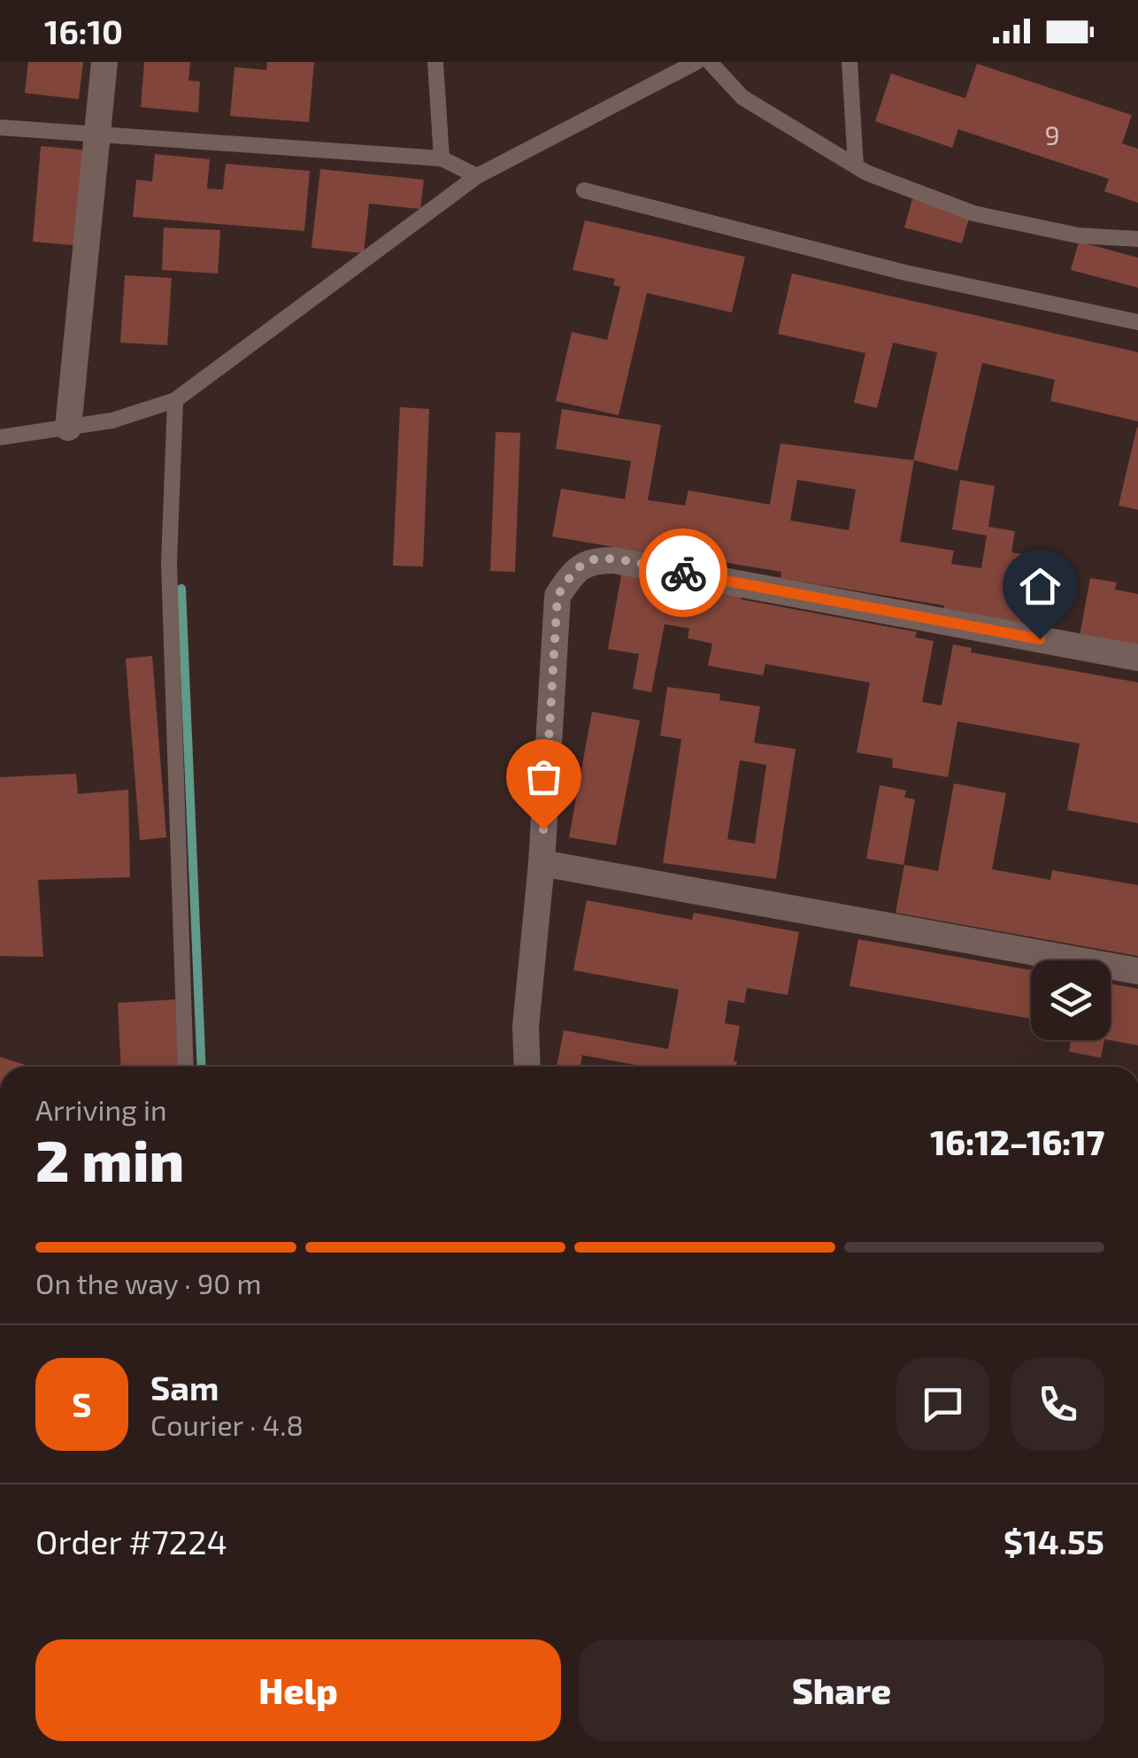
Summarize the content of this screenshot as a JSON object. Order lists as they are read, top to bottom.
{
  "house_numbers": ["9"],
  "page": {
    "status": "16:10",
    "heading": ["2 min", "Arriving in", "16:12–16:17"],
    "panel": [
      "Sam",
      "Courier · 4.8",
      "Order #7224",
      "$14.55"
    ],
    "bar": "On the way · 90 m",
    "round": "S",
    "buttons": ["Help", "Share"]
  }
}
